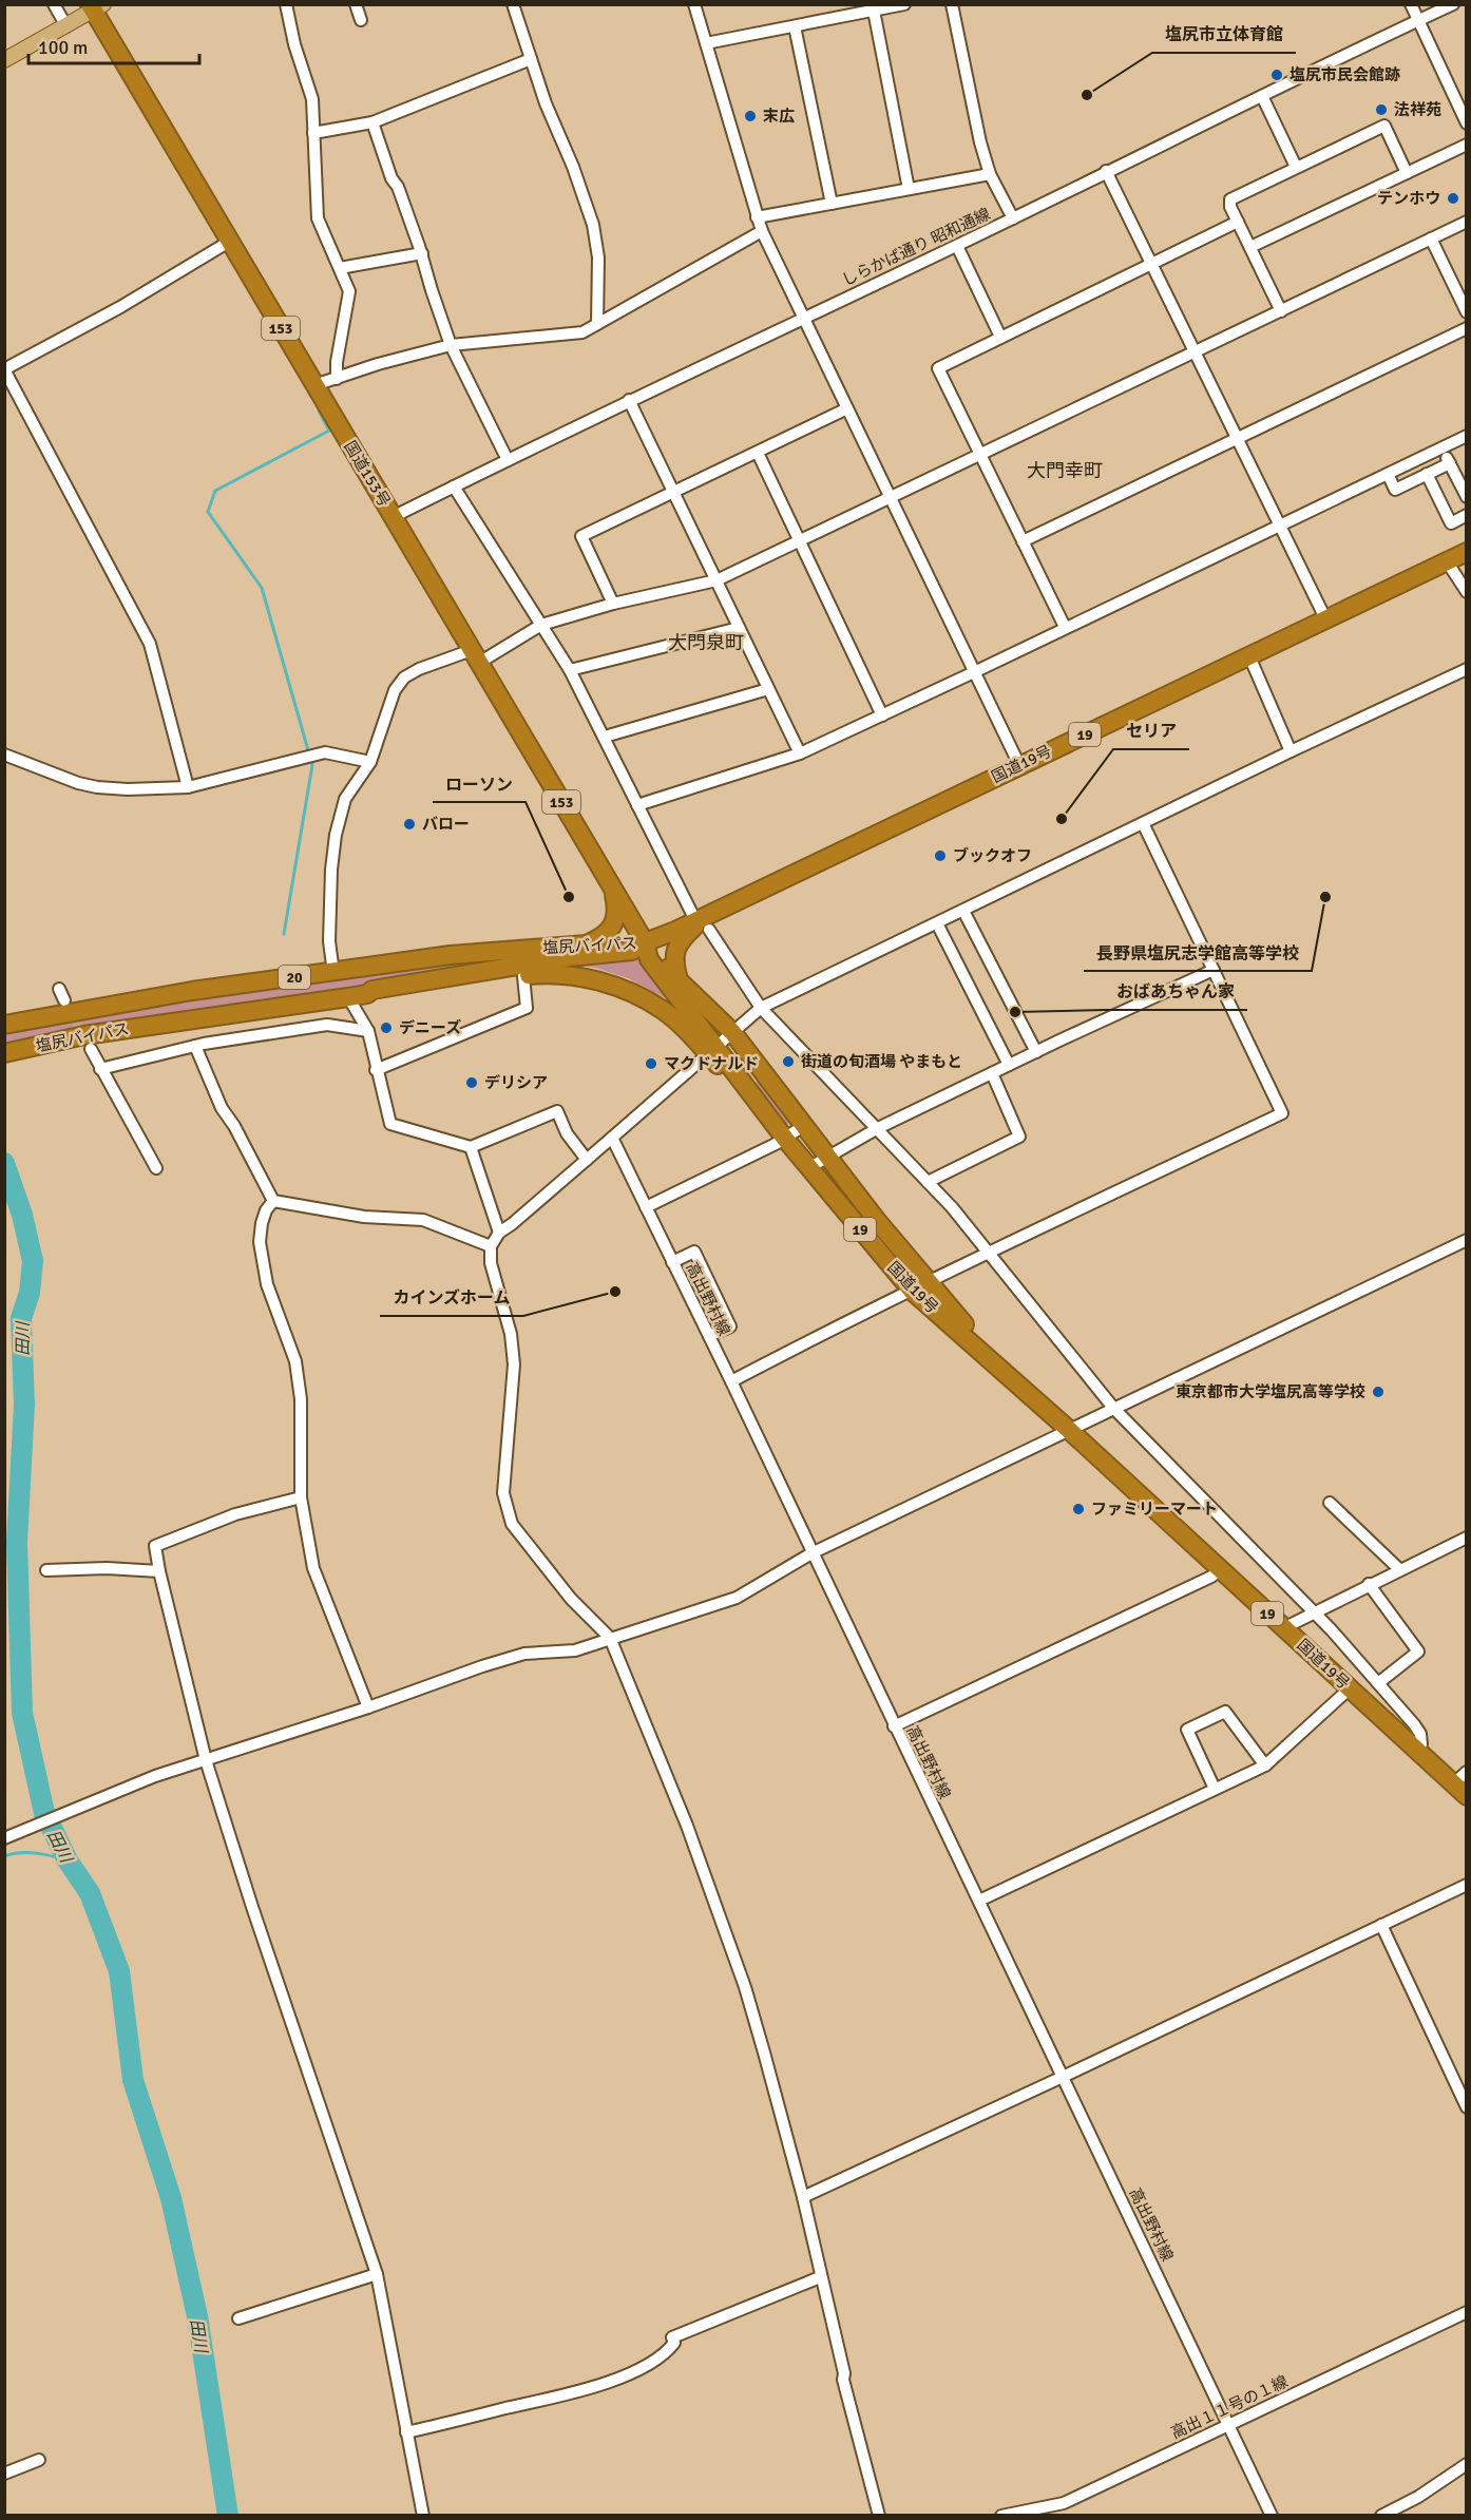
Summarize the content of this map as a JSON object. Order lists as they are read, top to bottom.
{
  "streets": {
    "highway": [
      "153",
      "国道153号",
      "19",
      "国道19号",
      "塩尻バイパス",
      "20"
    ],
    "street": ["しらかば通り 昭和通線", "高出野村線", "高出１１号の１線"]
  },
  "crossings": [
    ["しらかば通り 昭和通線", "国道153号"],
    ["国道153号", "国道19号"],
    ["国道153号", "塩尻バイパス"],
    ["国道19号", "塩尻バイパス"],
    ["高出野村線", "高出１１号の１線"]
  ],
  "districts": ["大門幸町", "大門泉町"],
  "water": ["田川"],
  "places": [
    "塩尻市民会館跡",
    "塩尻市立体育館",
    "法祥苑",
    "末広",
    "テンホウ",
    "セリア",
    "バロー",
    "ブックオフ",
    "ローソン",
    "長野県塩尻志学館高等学校",
    "おばあちゃん家",
    "デニーズ",
    "街道の旬酒場 やまもと",
    "マクドナルド",
    "デリシア",
    "カインズホーム",
    "東京都市大学塩尻高等学校",
    "ファミリーマート"
  ],
  "scale_bar": "100 m"
}
